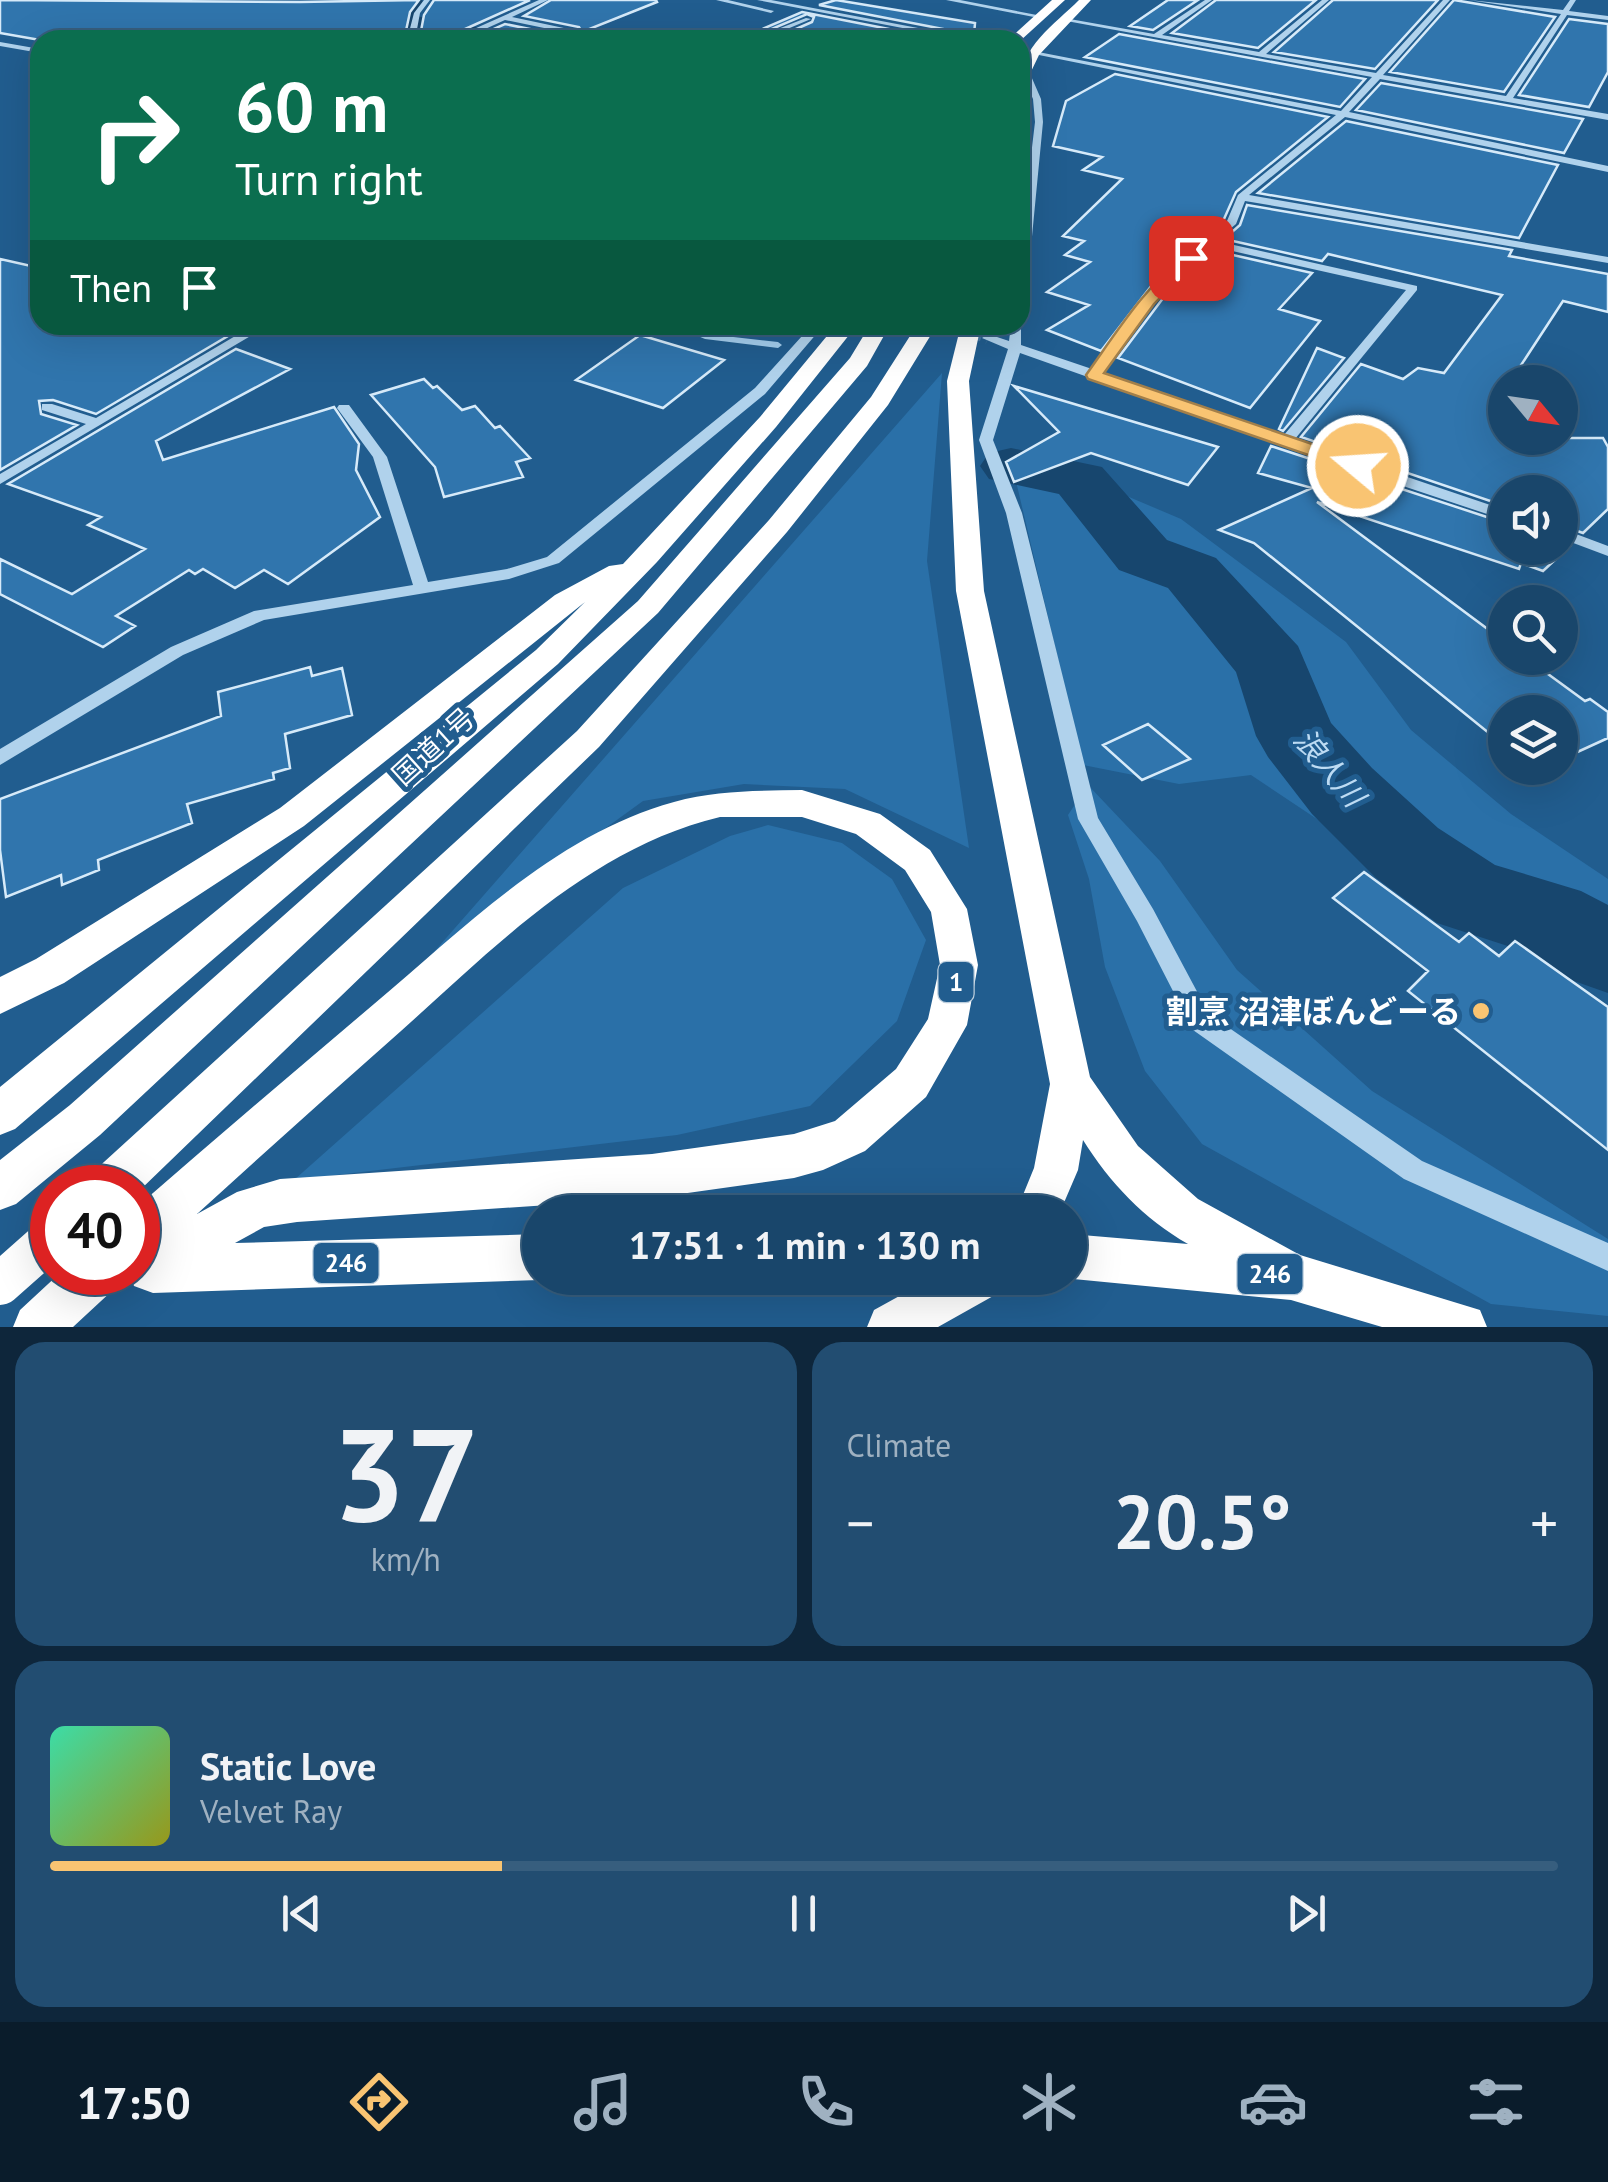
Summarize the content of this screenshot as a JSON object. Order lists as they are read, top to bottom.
{
  "streets": {
    "highway": ["国道1号", "1", "246"]
  },
  "water": ["浪人川"],
  "places": ["割烹 沼津ぼんどーる"],
  "north": "bottom right",
  "page": {
    "turn": ["60 m", "Turn right"],
    "then": "Then",
    "limit": "40",
    "trip": "17:51 · 1 min · 130 m",
    "tile": [
      ["37", "km/h"],
      "Climate"
    ],
    "heat": ["−", "20.5°", "+"],
    "song": ["Static Love", "Velvet Ray"],
    "tabs": "17:50"
  }
}
